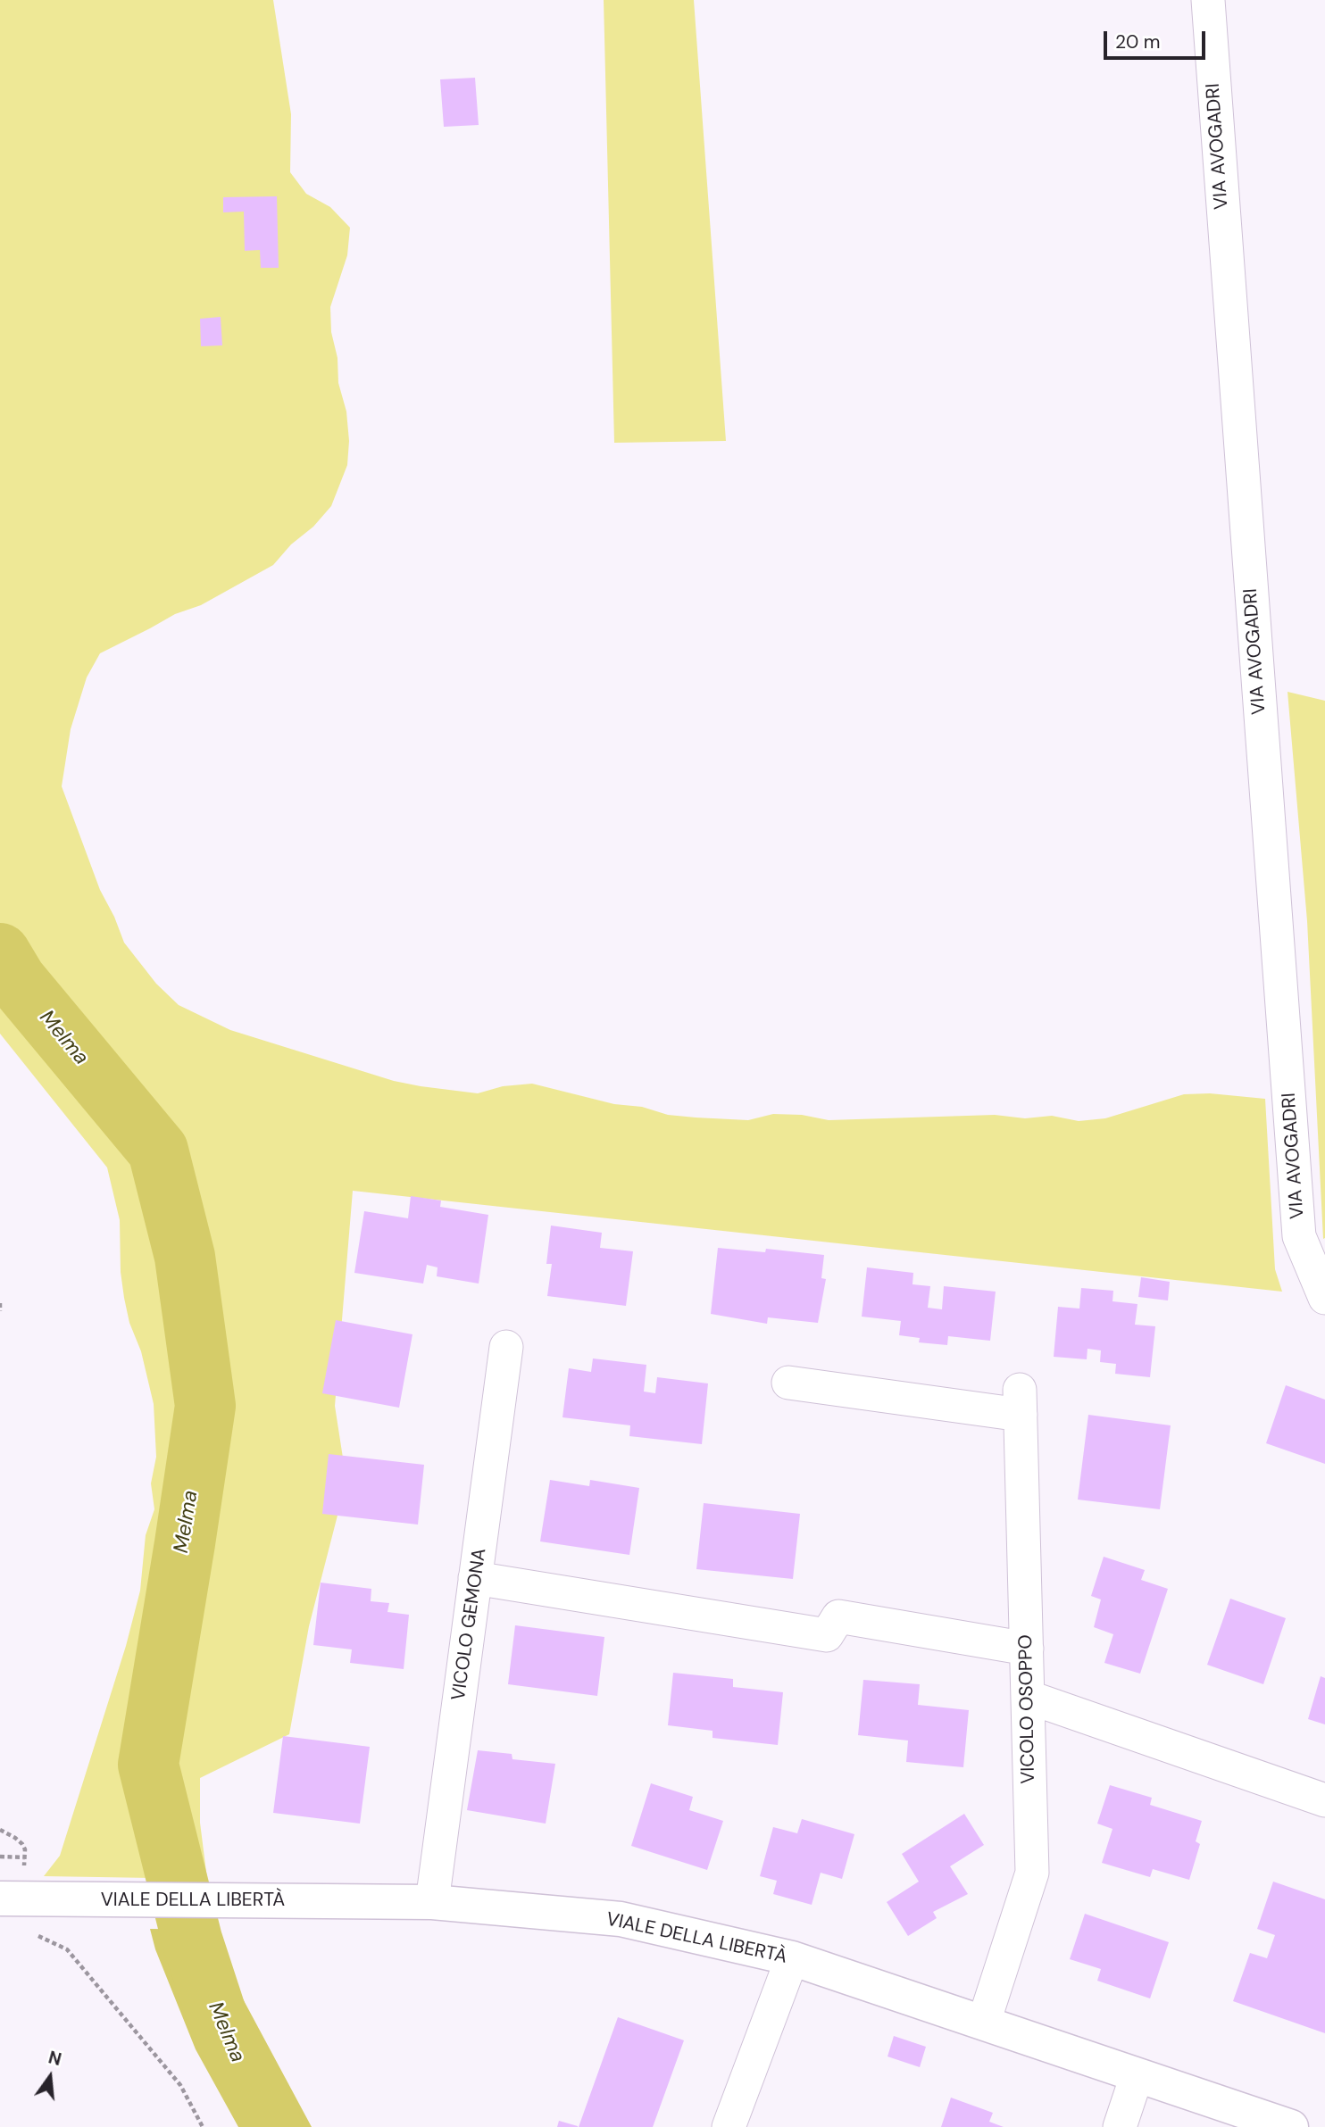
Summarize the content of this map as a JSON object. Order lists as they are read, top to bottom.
{
  "streets": {
    "street": [
      "VIA AVOGADRI",
      "VICOLO GEMONA",
      "VICOLO OSOPPO",
      "VIALE DELLA LIBERTÀ"
    ]
  },
  "crossings": [
    ["VICOLO GEMONA", "VIALE DELLA LIBERTÀ"],
    ["VICOLO OSOPPO", "VIALE DELLA LIBERTÀ"]
  ],
  "water": ["Melma"],
  "scale_bar": "20 m",
  "north": "top"
}
